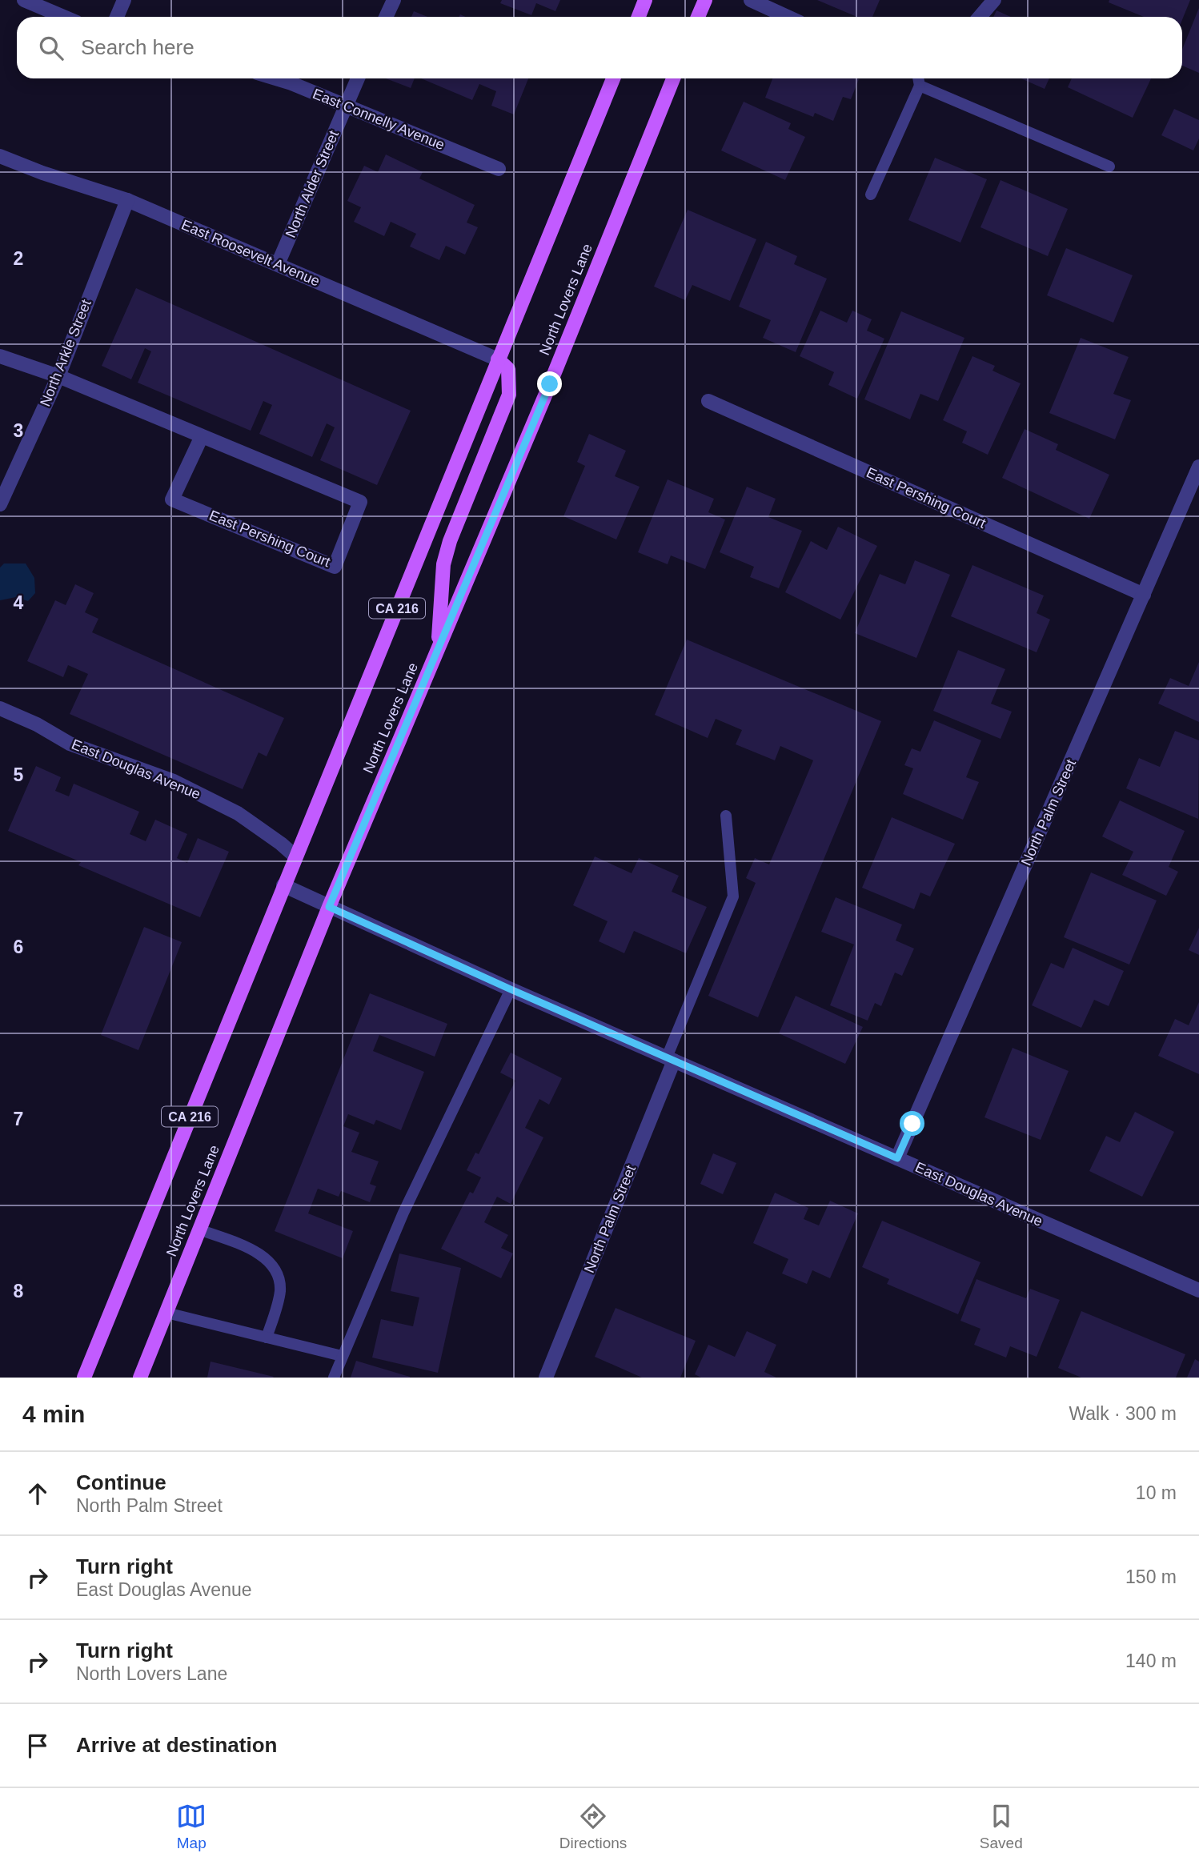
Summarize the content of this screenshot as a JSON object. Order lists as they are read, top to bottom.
{
  "streets": {
    "main road": ["North Lovers Lane", "CA 216"],
    "street": [
      "East Connelly Avenue",
      "North Alder Street",
      "East Roosevelt Avenue",
      "North Arkle Street",
      "East Pershing Court",
      "East Douglas Avenue",
      "North Palm Street"
    ]
  },
  "crossings": [
    ["East Connelly Avenue", "North Alder Street"],
    ["North Alder Street", "East Roosevelt Avenue"],
    ["East Roosevelt Avenue", "North Arkle Street"],
    ["East Roosevelt Avenue", "CA 216"],
    ["North Lovers Lane", "East Douglas Avenue"],
    ["North Arkle Street", "East Pershing Court"],
    ["East Pershing Court", "North Palm Street"],
    ["CA 216", "East Douglas Avenue"],
    ["East Douglas Avenue", "North Palm Street"]
  ],
  "page": {
    "search": "Search here",
    "heading": ["4 min", "Walk · 300 m"],
    "list": [
      ["Continue", "North Palm Street", "10 m"],
      ["Turn right", "East Douglas Avenue", "150 m"],
      ["Turn right", "North Lovers Lane", "140 m"],
      "Arrive at destination"
    ],
    "nav": ["Map", "Directions", "Saved"]
  },
  "grid": {
    "rows": [
      "2",
      "3",
      "4",
      "5",
      "6",
      "7",
      "8"
    ]
  }
}
